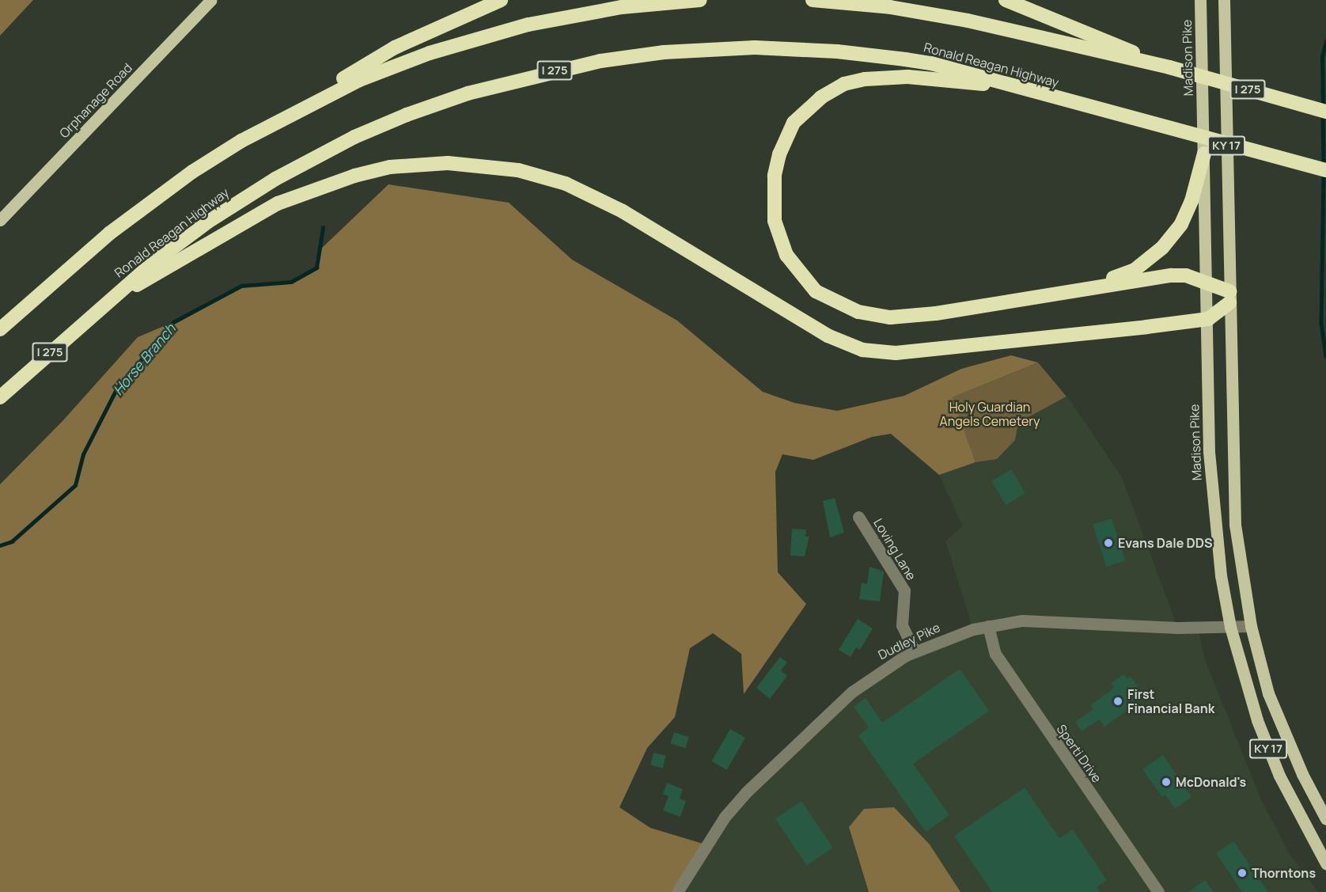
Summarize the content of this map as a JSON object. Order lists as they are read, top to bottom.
{
  "streets": {
    "highway": ["Ronald Reagan Highway", "I 275"],
    "main road": ["Madison Pike", "Orphanage Road", "KY 17"],
    "street": ["Loving Lane", "Dudley Pike", "Sperti Drive"]
  },
  "crossings": [
    ["Madison Pike", "Dudley Pike"],
    ["KY 17", "Dudley Pike"],
    ["Loving Lane", "Dudley Pike"],
    ["Dudley Pike", "Sperti Drive"]
  ],
  "water": ["Horse Branch"],
  "parks": ["Holy Guardian Angels Cemetery"],
  "places": [
    "Evans Dale DDS",
    "First Financial Bank",
    "McDonald's",
    "Thorntons"
  ]
}
